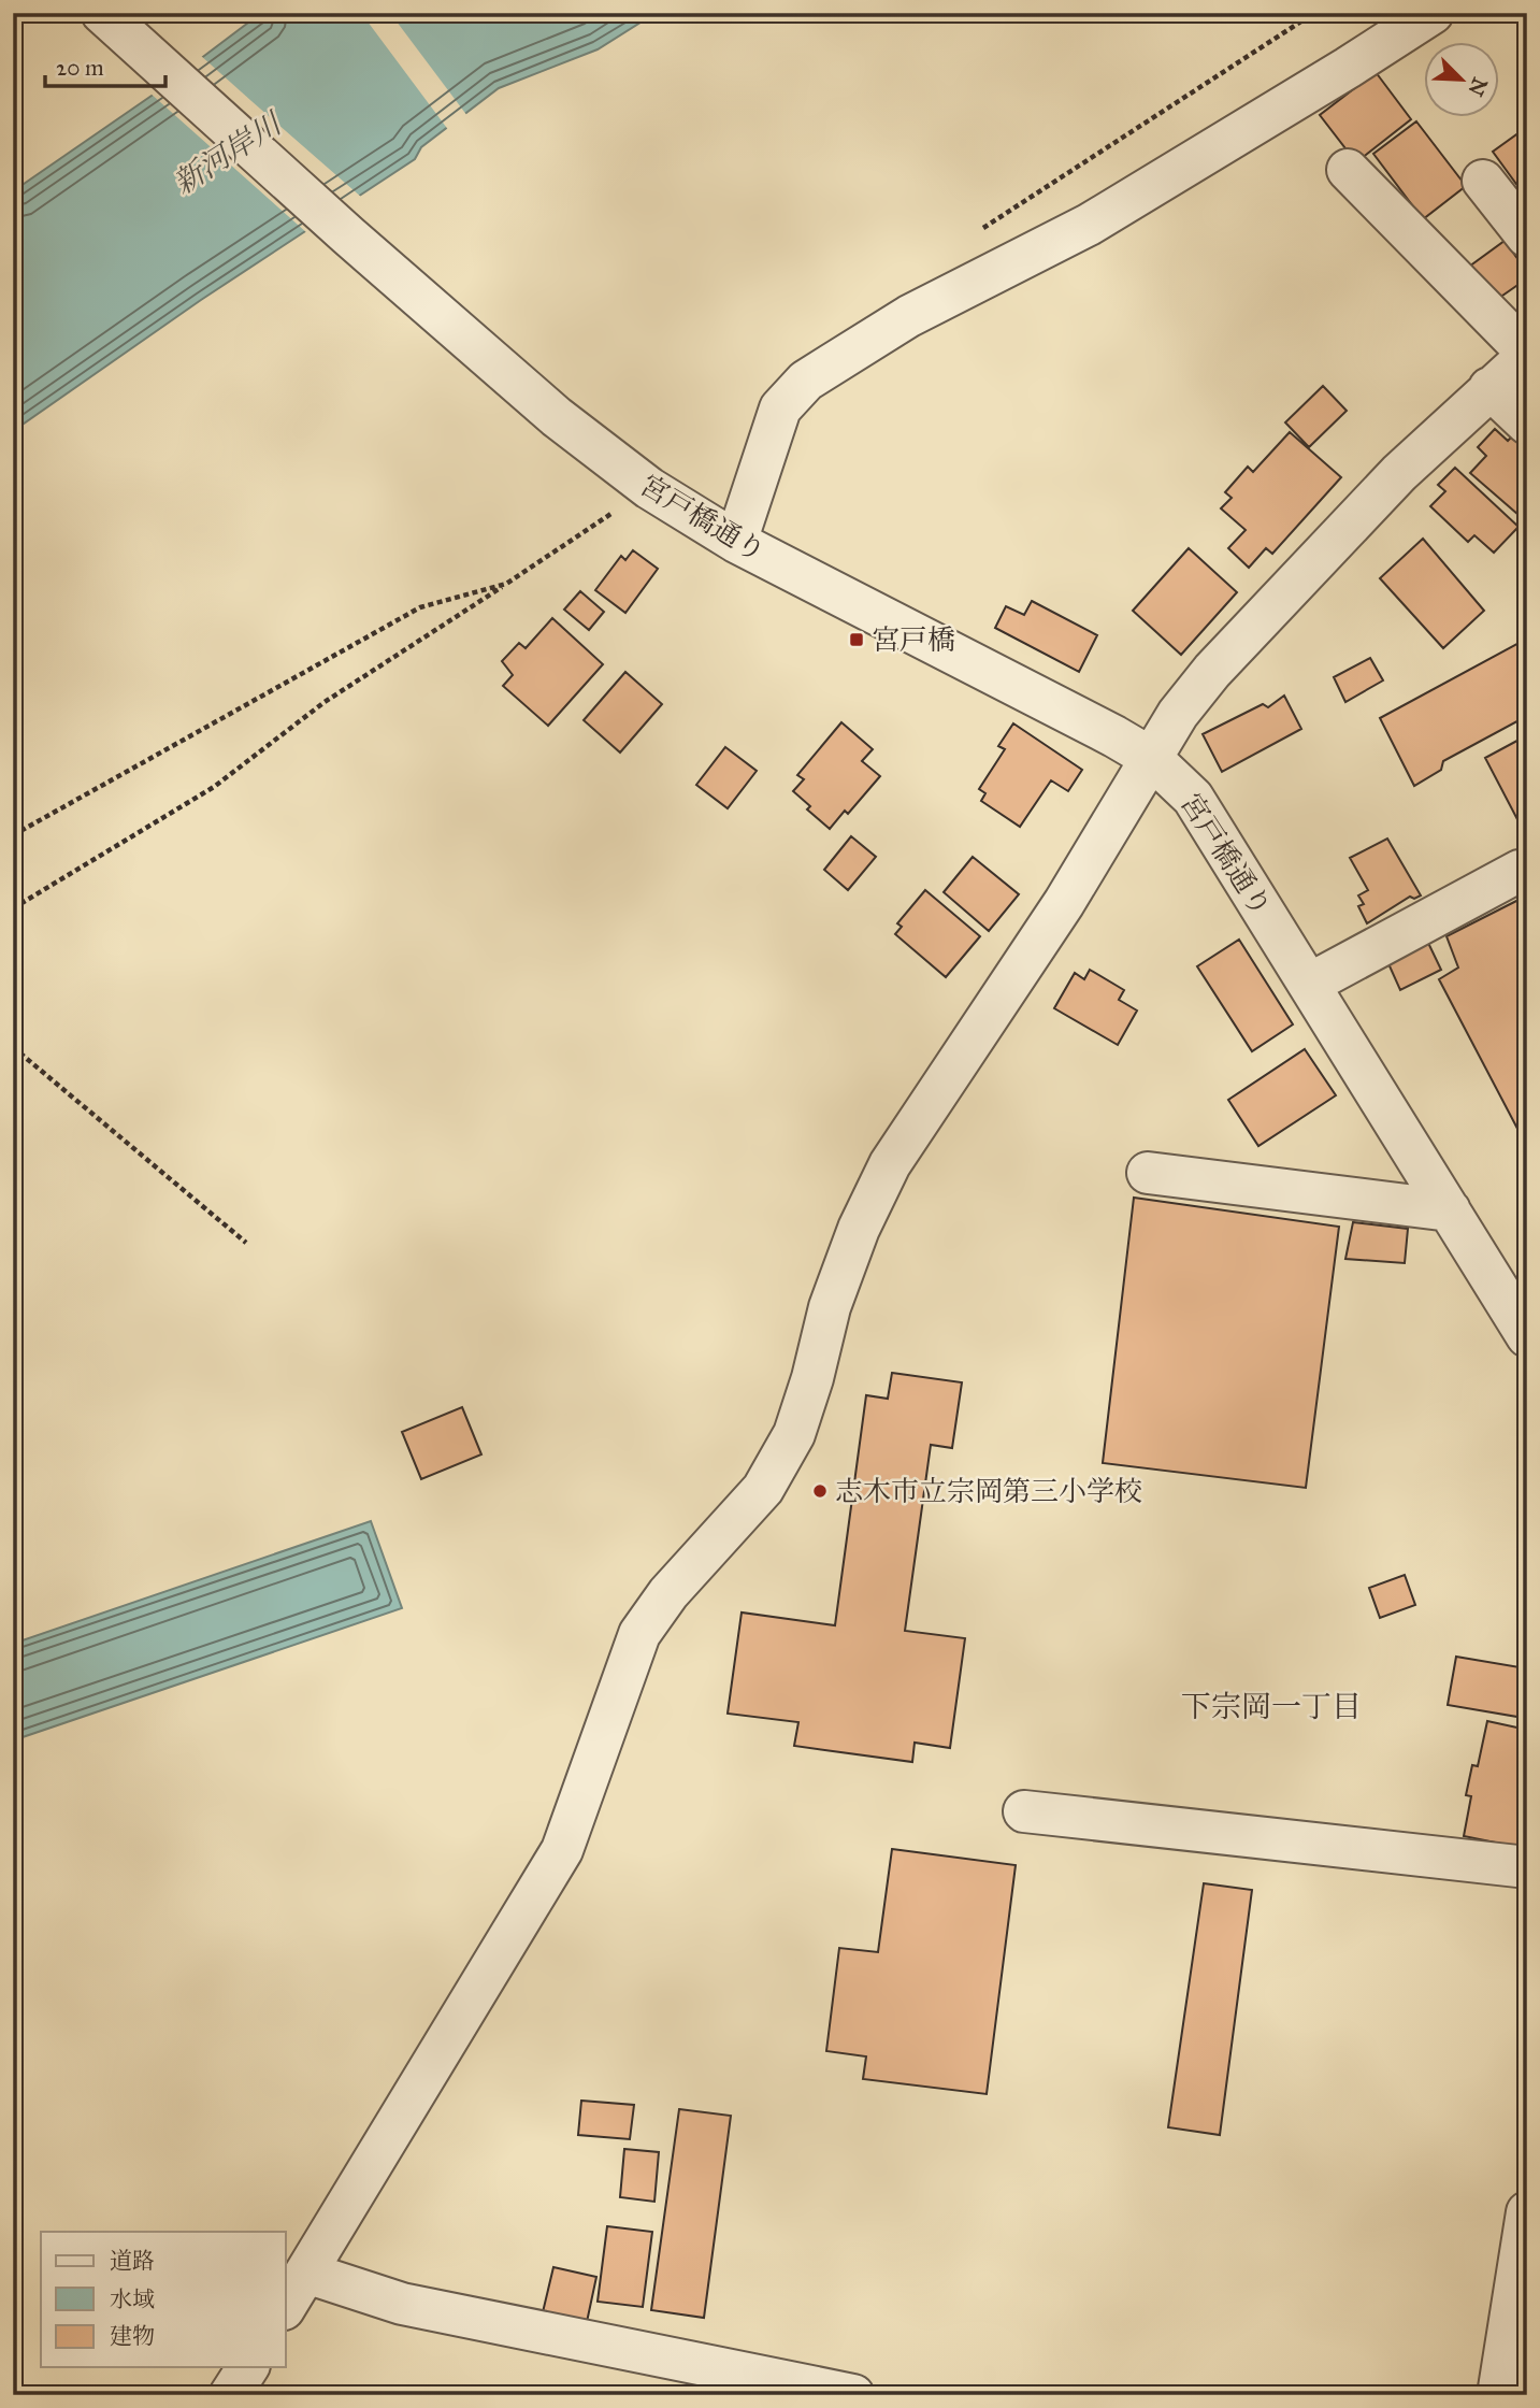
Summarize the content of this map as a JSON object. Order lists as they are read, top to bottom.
{
  "streets": {
    "street": ["宮戸橋通り"]
  },
  "districts": ["下宗岡一丁目"],
  "water": ["新河岸川"],
  "places": {
    "transit": ["宮戸橋"],
    "other": ["志木市立宗岡第三小学校"]
  },
  "legend": ["道路", "水域", "建物"],
  "scale_bar": "20 m",
  "north": "bottom right"
}
